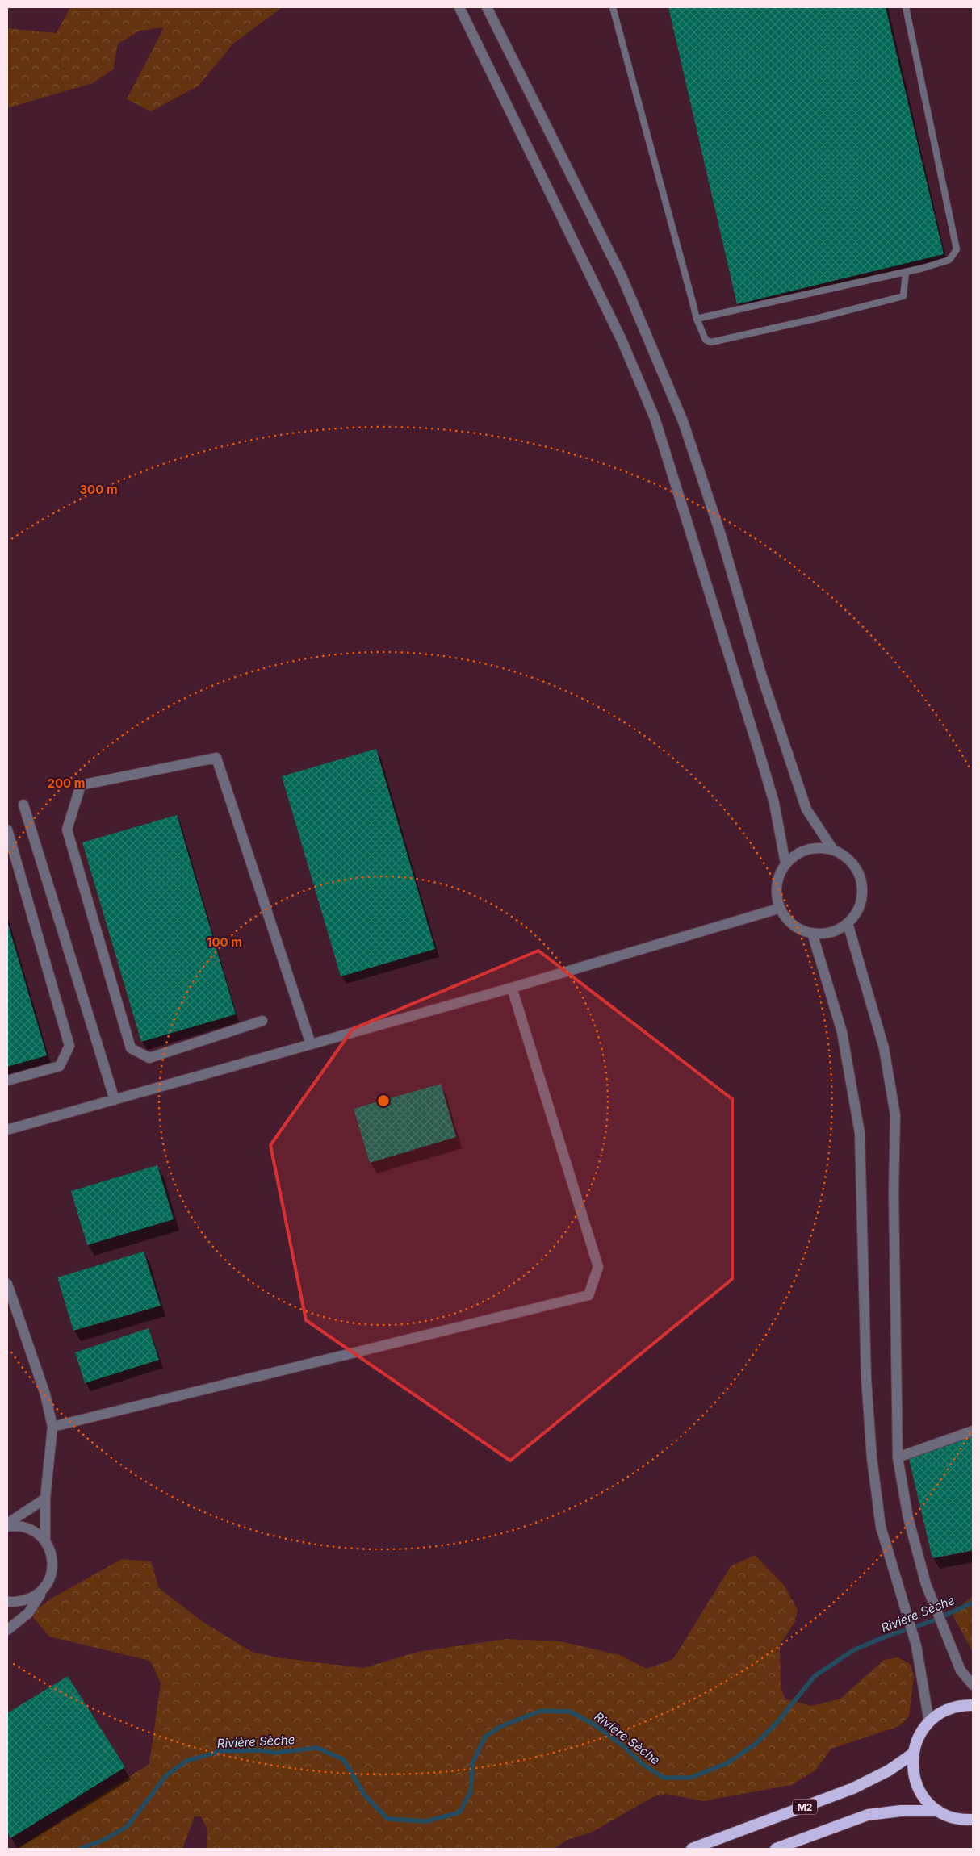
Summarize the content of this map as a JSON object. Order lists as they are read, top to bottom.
{
  "streets": {
    "highway": ["M2"]
  },
  "water": ["Rivière Sèche"],
  "rings": ["300 m", "200 m", "100 m"]
}
